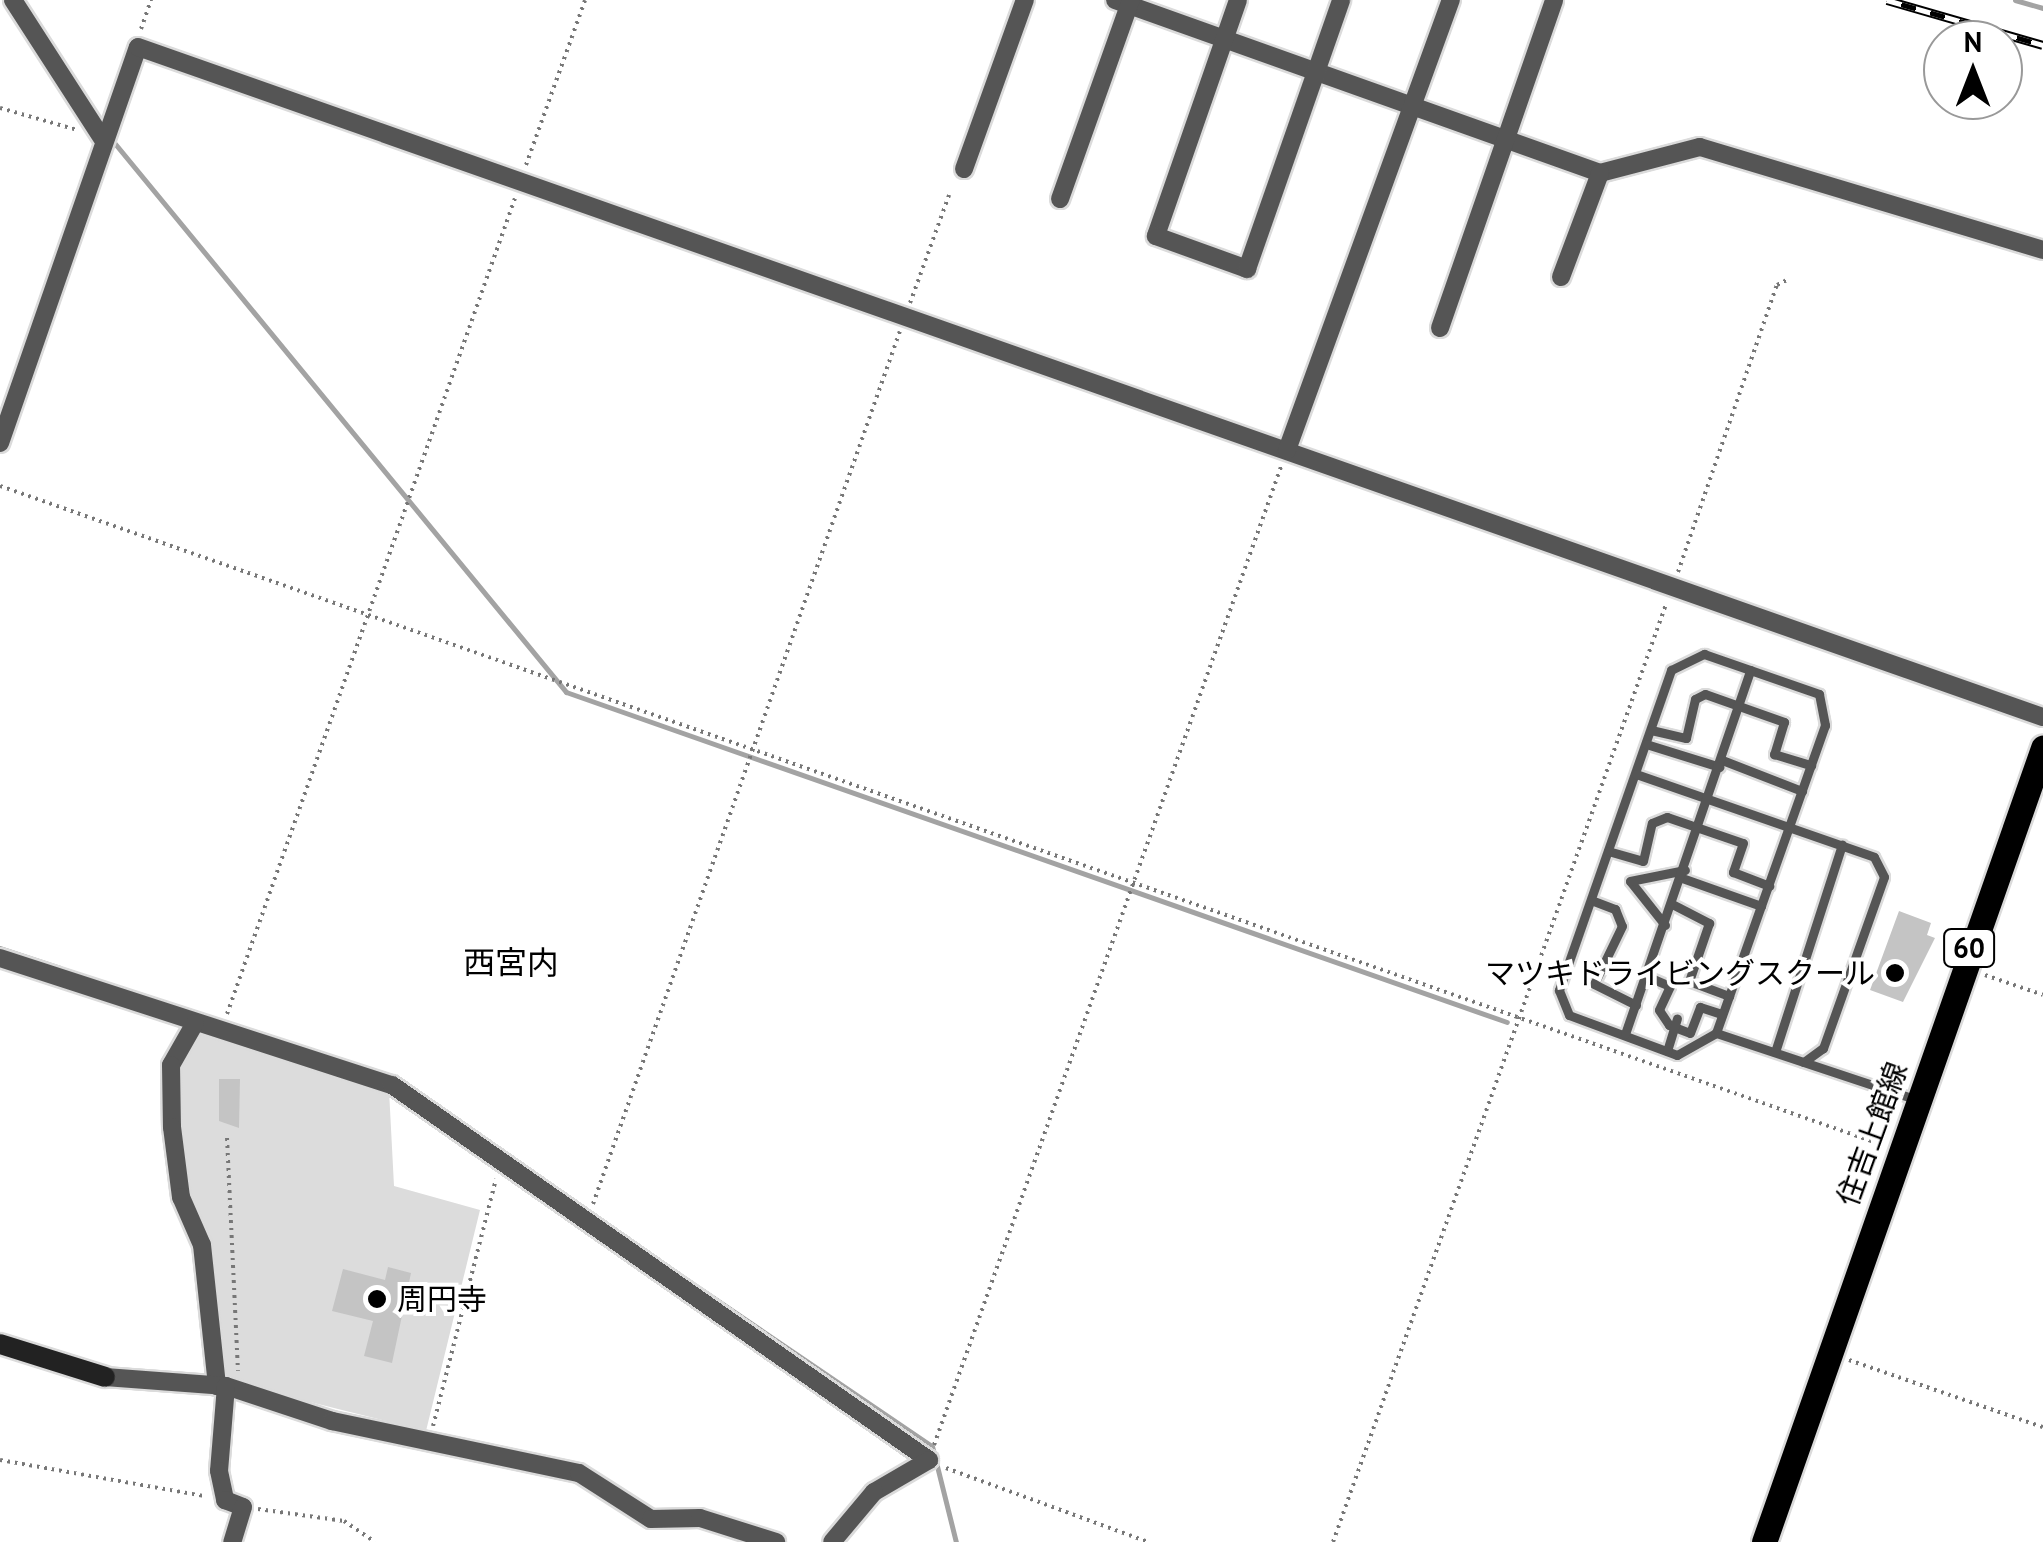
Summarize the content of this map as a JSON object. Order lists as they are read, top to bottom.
{
  "streets": {
    "main road": ["60", "住吉上館線"]
  },
  "districts": ["西宮内"],
  "places": ["マツキドライビングスクール", "周円寺"],
  "north": "top"
}
